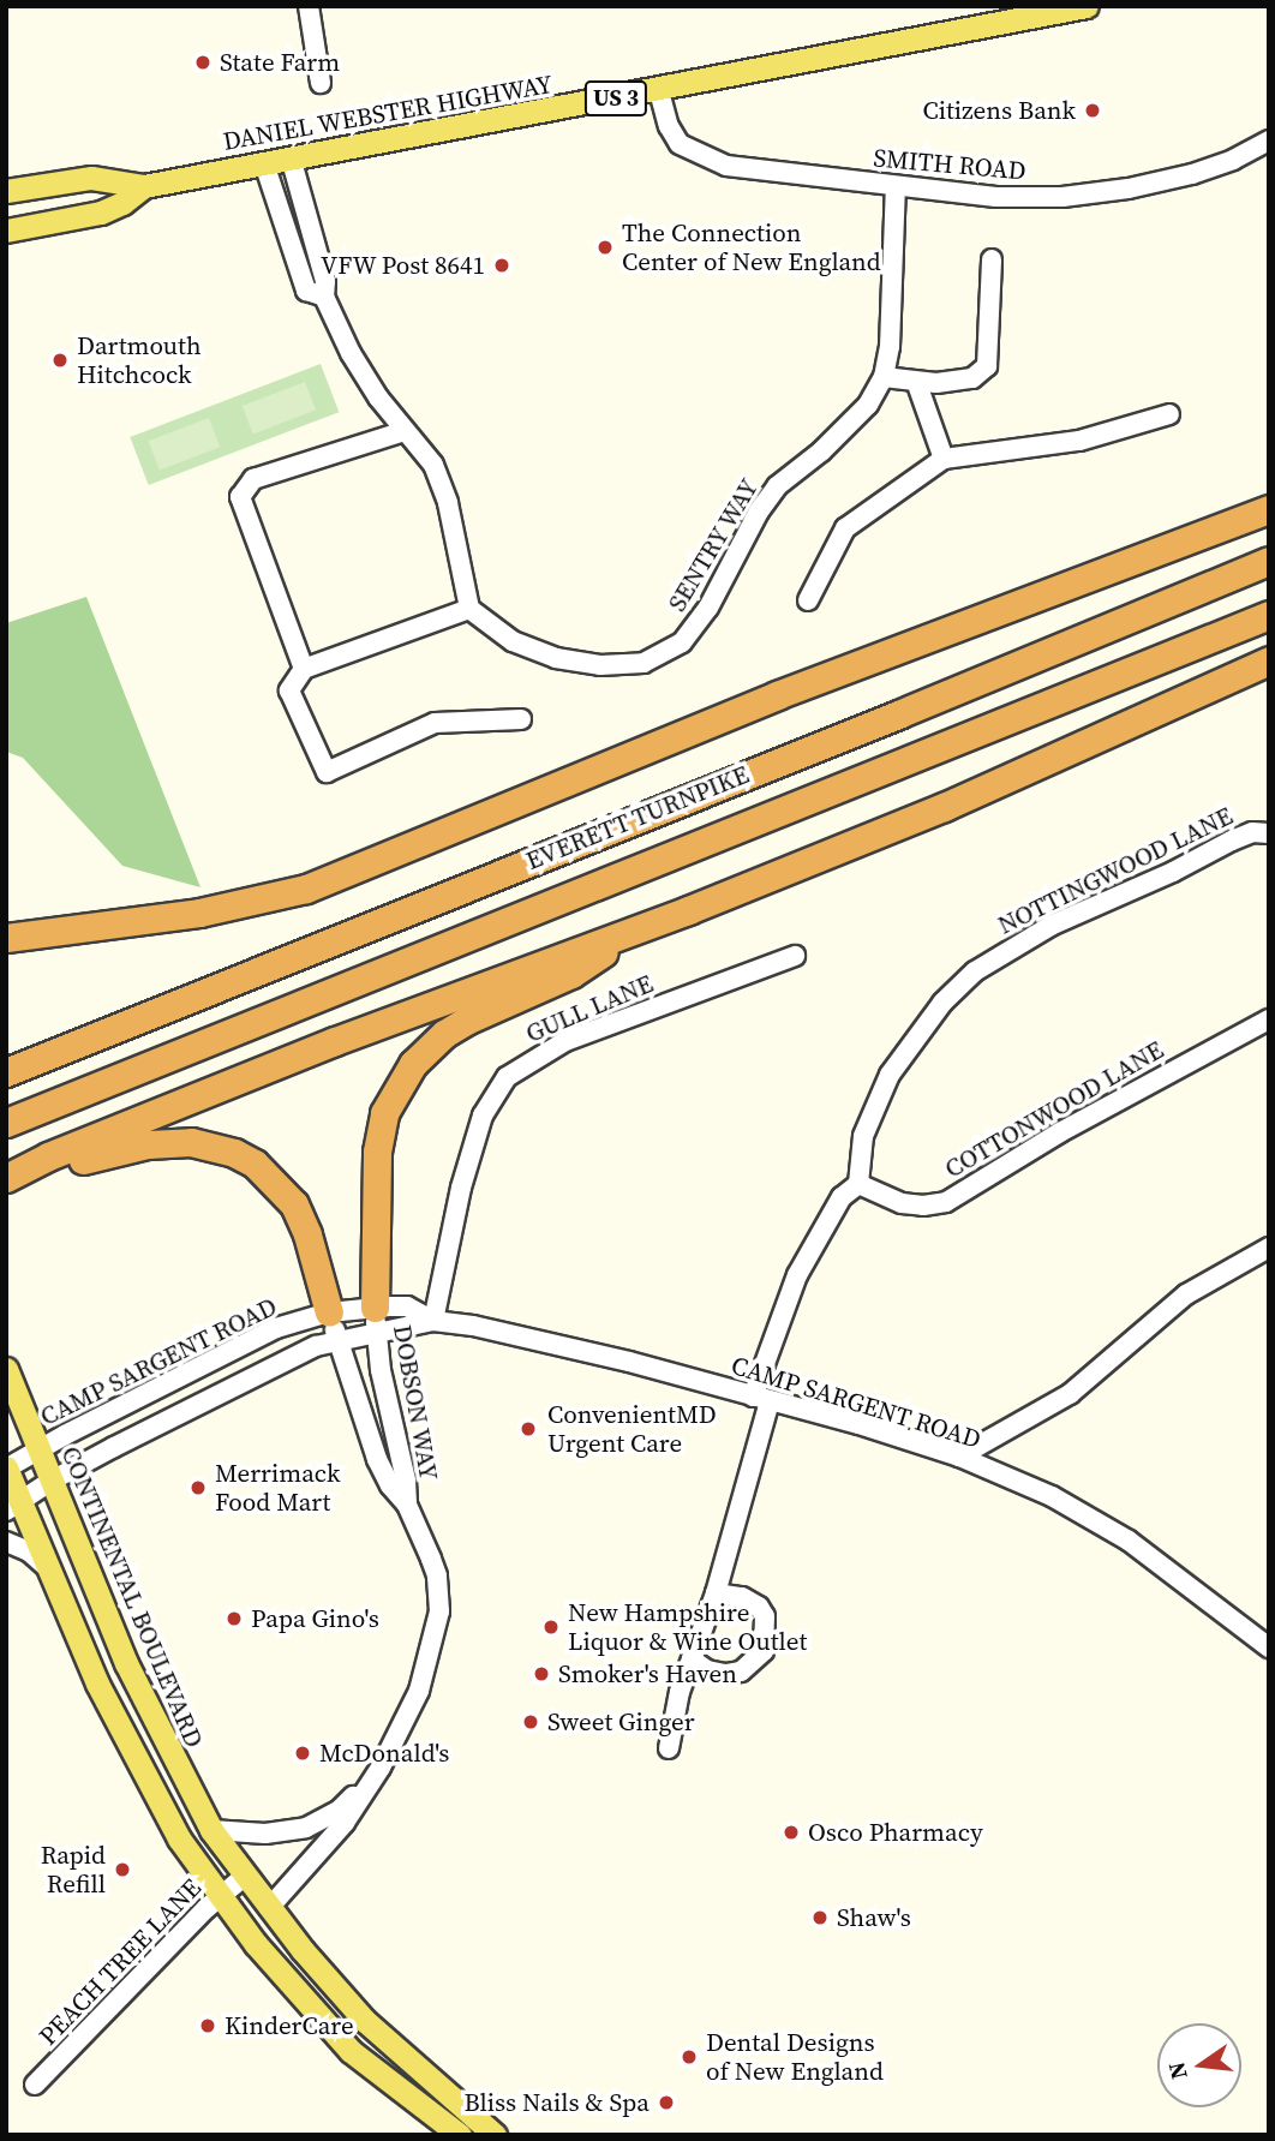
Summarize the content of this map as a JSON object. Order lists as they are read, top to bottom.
{
  "streets": {
    "highway": ["EVERETT TURNPIKE"],
    "main road": ["US 3", "DANIEL WEBSTER HIGHWAY", "CONTINENTAL BOULEVARD"],
    "street": [
      "SMITH ROAD",
      "SENTRY WAY",
      "NOTTINGWOOD LANE",
      "GULL LANE",
      "COTTONWOOD LANE",
      "CAMP SARGENT ROAD",
      "DOBSON WAY",
      "PEACH TREE LANE"
    ]
  },
  "crossings": [
    ["DANIEL WEBSTER HIGHWAY", "SMITH ROAD"],
    ["SMITH ROAD", "SENTRY WAY"],
    ["NOTTINGWOOD LANE", "COTTONWOOD LANE"],
    ["GULL LANE", "CAMP SARGENT ROAD"],
    ["CAMP SARGENT ROAD", "DOBSON WAY"],
    ["CAMP SARGENT ROAD", "CONTINENTAL BOULEVARD"],
    ["DOBSON WAY", "CONTINENTAL BOULEVARD"],
    ["CONTINENTAL BOULEVARD", "PEACH TREE LANE"]
  ],
  "places": [
    "State Farm",
    "Citizens Bank",
    "The Connection Center of New England",
    "VFW Post 8641",
    "Dartmouth Hitchcock",
    "ConvenientMD Urgent Care",
    "Merrimack Food Mart",
    "Papa Gino's",
    "New Hampshire Liquor & Wine Outlet",
    "Smoker's Haven",
    "Sweet Ginger",
    "McDonald's",
    "Osco Pharmacy",
    "Rapid Refill",
    "Shaw's",
    "KinderCare",
    "Dental Designs of New England",
    "Bliss Nails & Spa"
  ],
  "north": "left"
}
